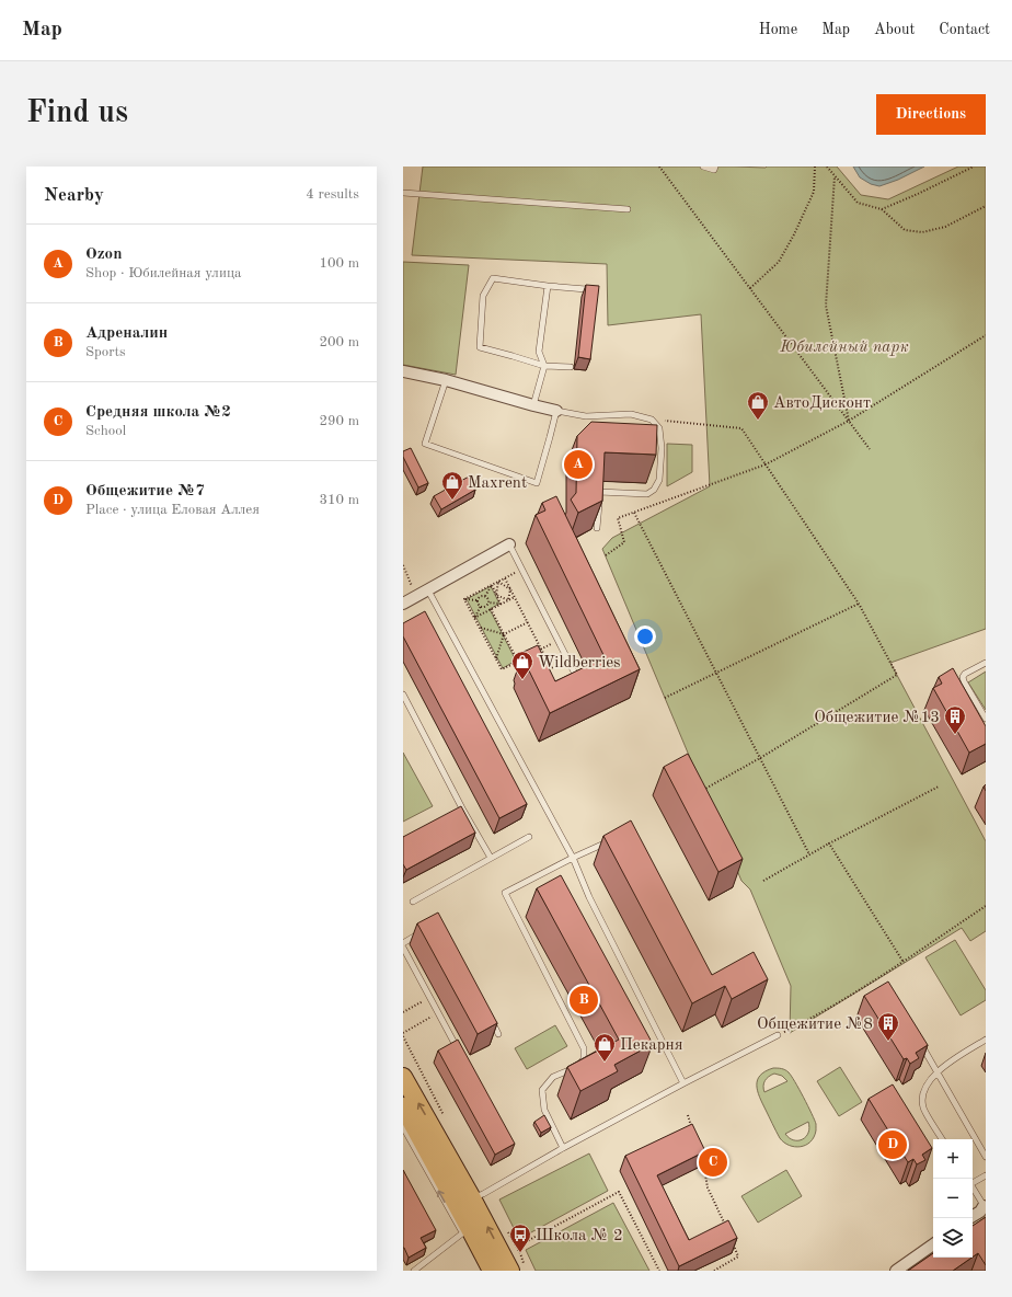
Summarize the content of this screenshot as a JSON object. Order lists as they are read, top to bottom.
{
  "parks": ["Юбилейный парк"],
  "places": {
    "shop": [
      "АвтоДисконт",
      "Maxrent",
      "Wildberries",
      "Пекарня"
    ],
    "building": ["Общежитие №13", "Общежитие №8"],
    "bus stop": ["Школа № 2"]
  },
  "page": {
    "header": "Map",
    "nav": [
      "Home",
      "Map",
      "About",
      "Contact"
    ],
    "buttons": "Directions",
    "title": "Find us",
    "heading": ["Nearby", "4 results"],
    "list": [
      {
        "mark": "A",
        "name": "Ozon",
        "note": "Shop · Юбилейная улица",
        "value": "100 m"
      },
      {
        "mark": "B",
        "name": "Адреналин",
        "note": "Sports",
        "value": "200 m"
      },
      {
        "mark": "C",
        "name": "Средняя школа №2",
        "note": "School",
        "value": "290 m"
      },
      {
        "mark": "D",
        "name": "Общежитие №7",
        "note": "Place · улица Еловая Аллея",
        "value": "310 m"
      }
    ],
    "pins": [
      "A",
      "B",
      "D",
      "C"
    ],
    "map_buttons": ["+", "−"]
  }
}
